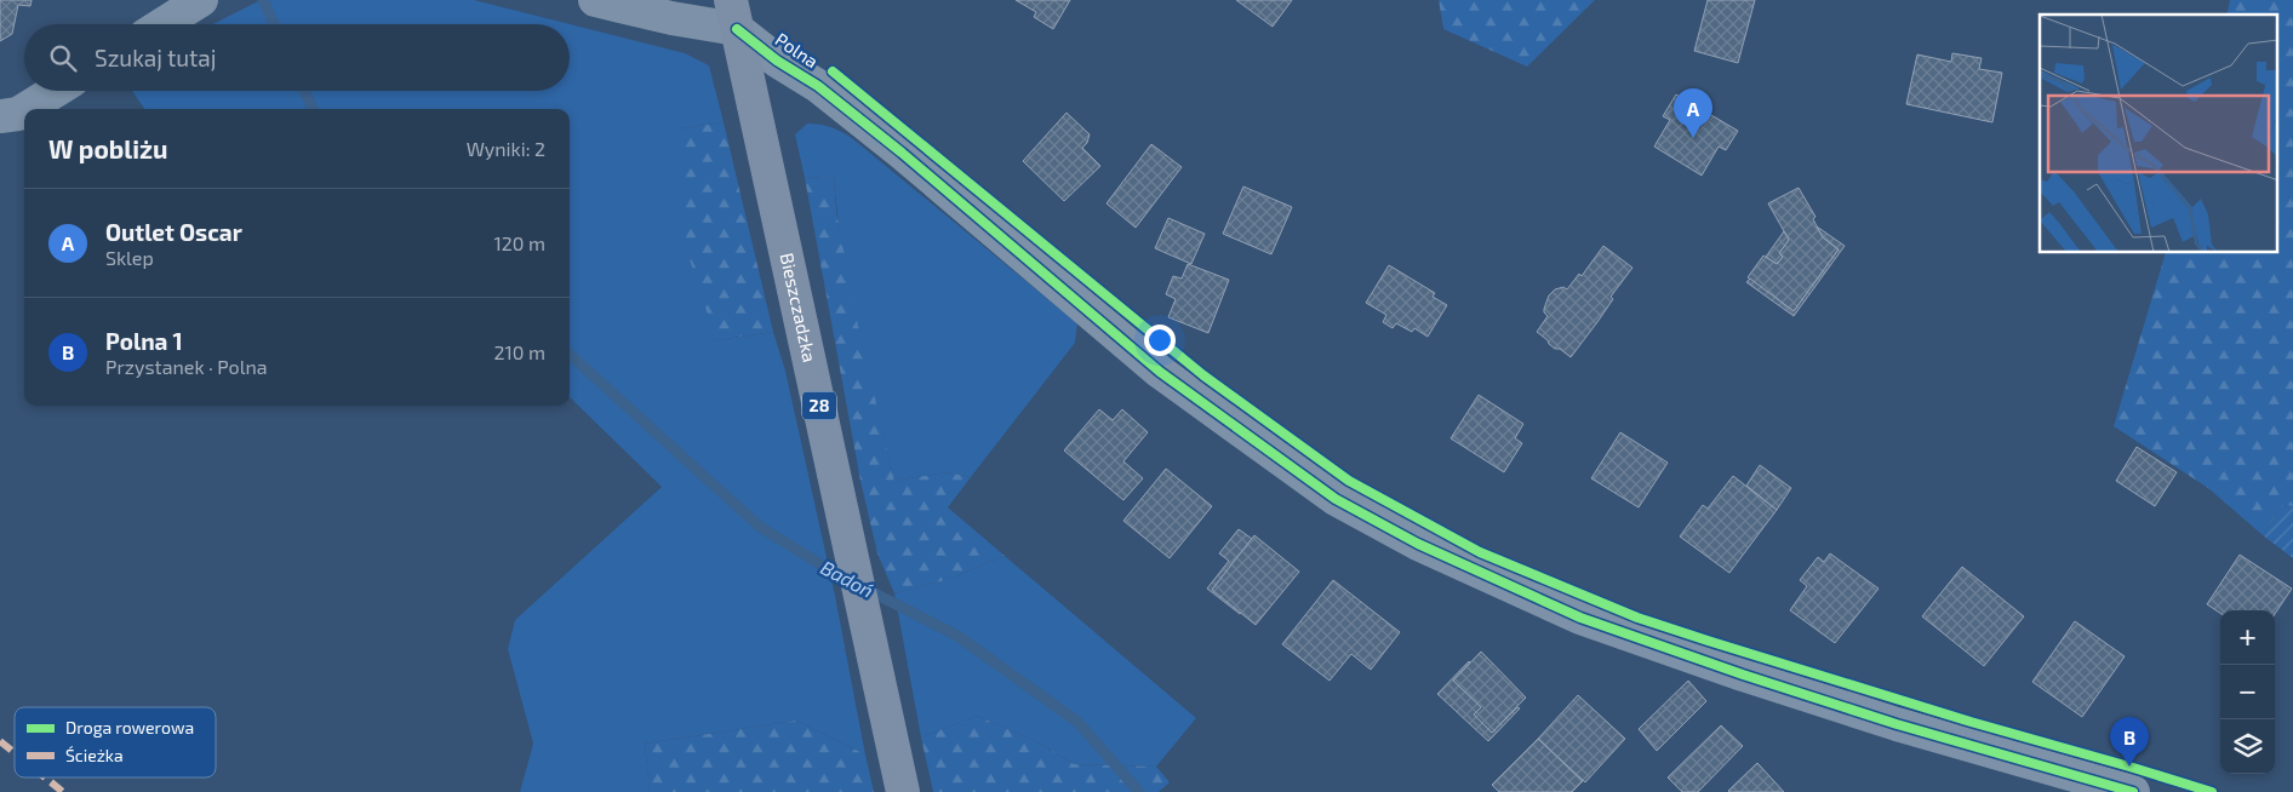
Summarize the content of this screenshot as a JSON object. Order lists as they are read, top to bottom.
{
  "streets": {
    "main road": ["Bieszczadzka", "28"],
    "street": ["Polna"]
  },
  "crossings": [
    ["Polna", "Bieszczadzka"]
  ],
  "water": ["Badoń"],
  "legend": ["Droga rowerowa", "Ścieżka"],
  "page": {
    "search": "Szukaj tutaj",
    "pins": ["A", "B"],
    "heading": ["W pobliżu", "Wyniki: 2"],
    "list": [
      {
        "mark": "A",
        "name": "Outlet Oscar",
        "note": "Sklep",
        "value": "120 m"
      },
      {
        "mark": "B",
        "name": "Polna 1",
        "note": "Przystanek · Polna",
        "value": "210 m"
      }
    ],
    "map_buttons": ["+", "−"]
  }
}
